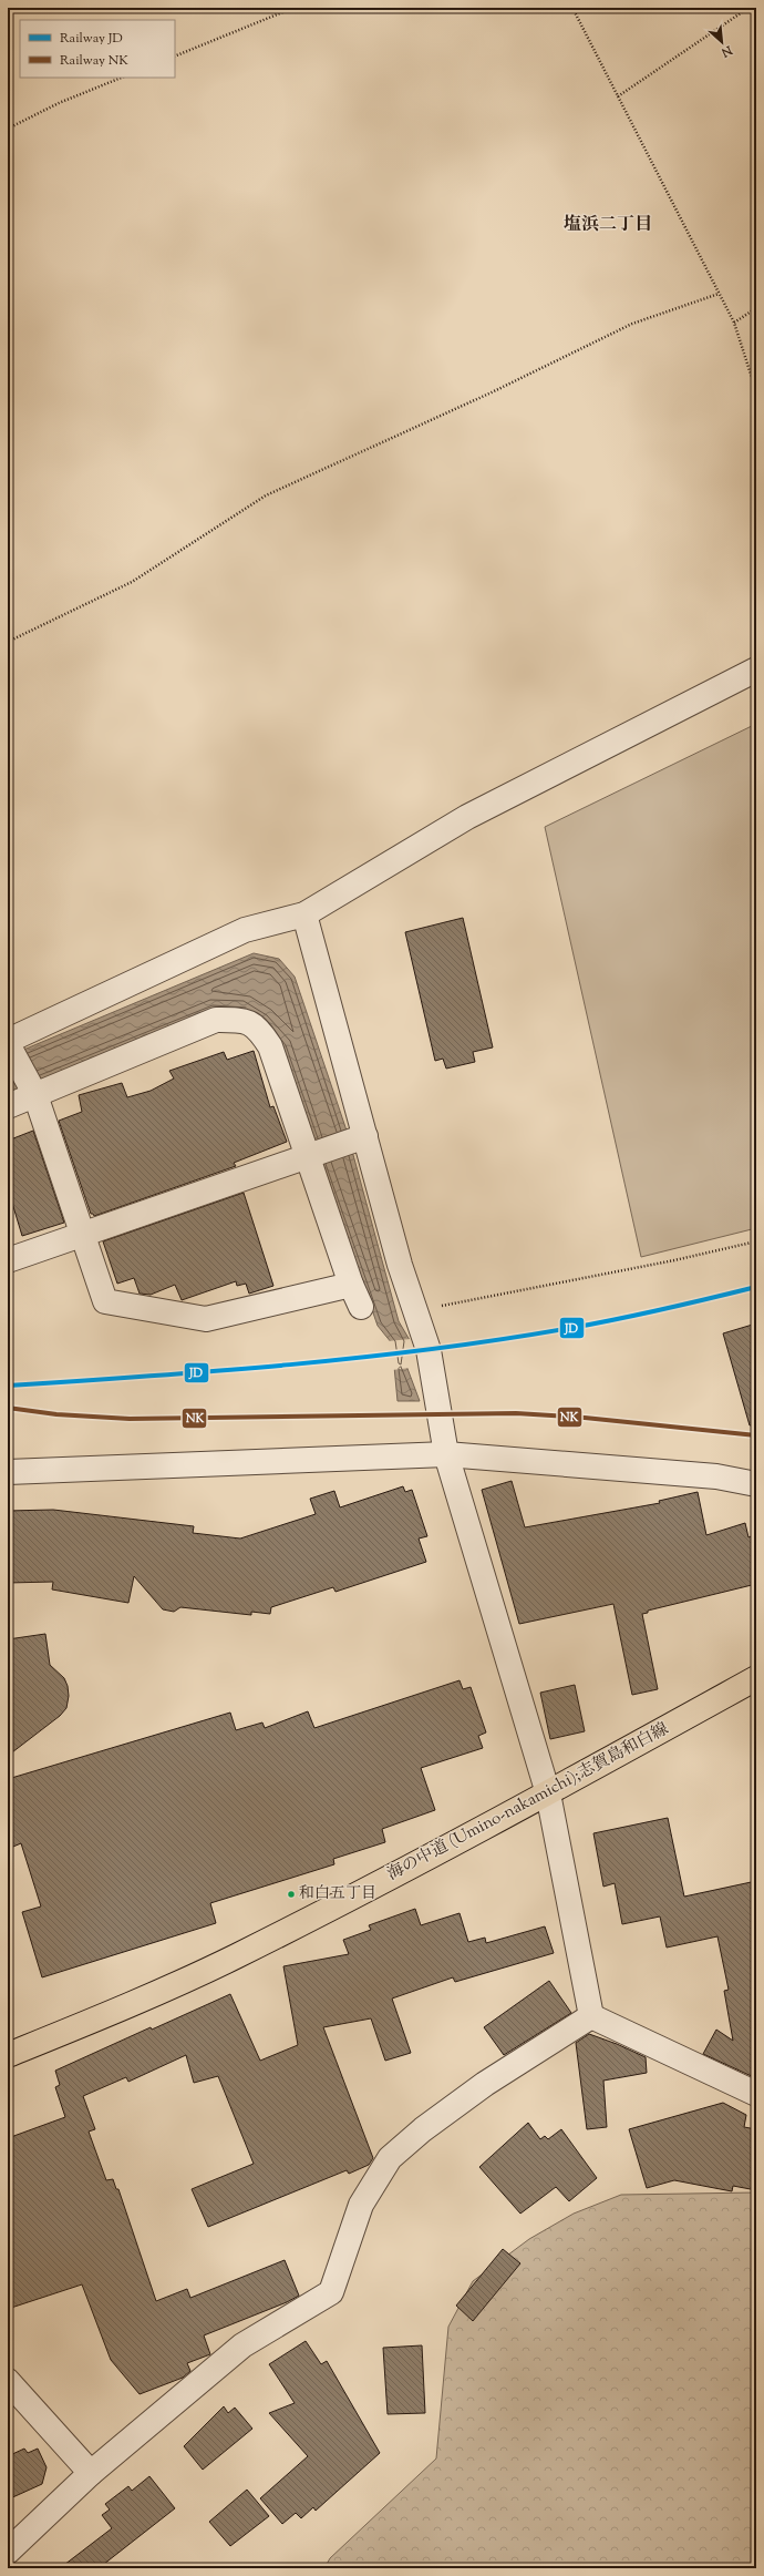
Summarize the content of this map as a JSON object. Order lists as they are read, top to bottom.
{
  "streets": {
    "main road": ["海の中道 (Umino-nakamichi);志賀島和白線"]
  },
  "districts": ["塩浜二丁目"],
  "places": ["和白五丁目"],
  "lines": ["rail line JD", "rail line NK"],
  "legend": ["Railway JD", "Railway NK"],
  "north": "bottom right"
}
